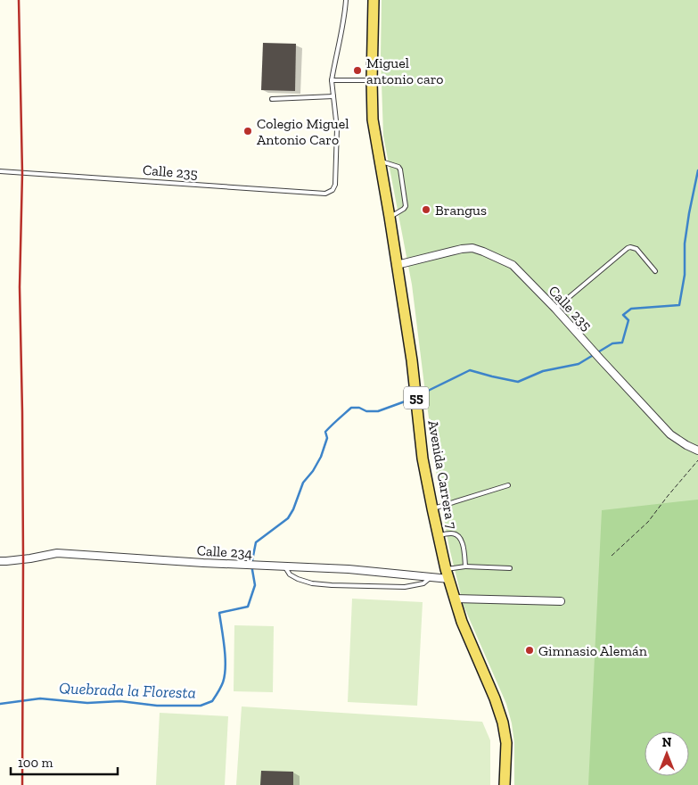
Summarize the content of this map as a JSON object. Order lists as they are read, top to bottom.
{
  "streets": {
    "main road": ["55", "Avenida Carrera 7"],
    "street": ["Calle 235", "Calle 234"]
  },
  "crossings": [
    ["Calle 235", "Avenida Carrera 7"],
    ["Avenida Carrera 7", "Calle 234"]
  ],
  "water": ["Quebrada la Floresta"],
  "places": [
    "Miguel antonio caro",
    "Colegio Miguel Antonio Caro",
    "Brangus",
    "Gimnasio Alemán"
  ],
  "scale_bar": "100 m",
  "north": "top"
}
